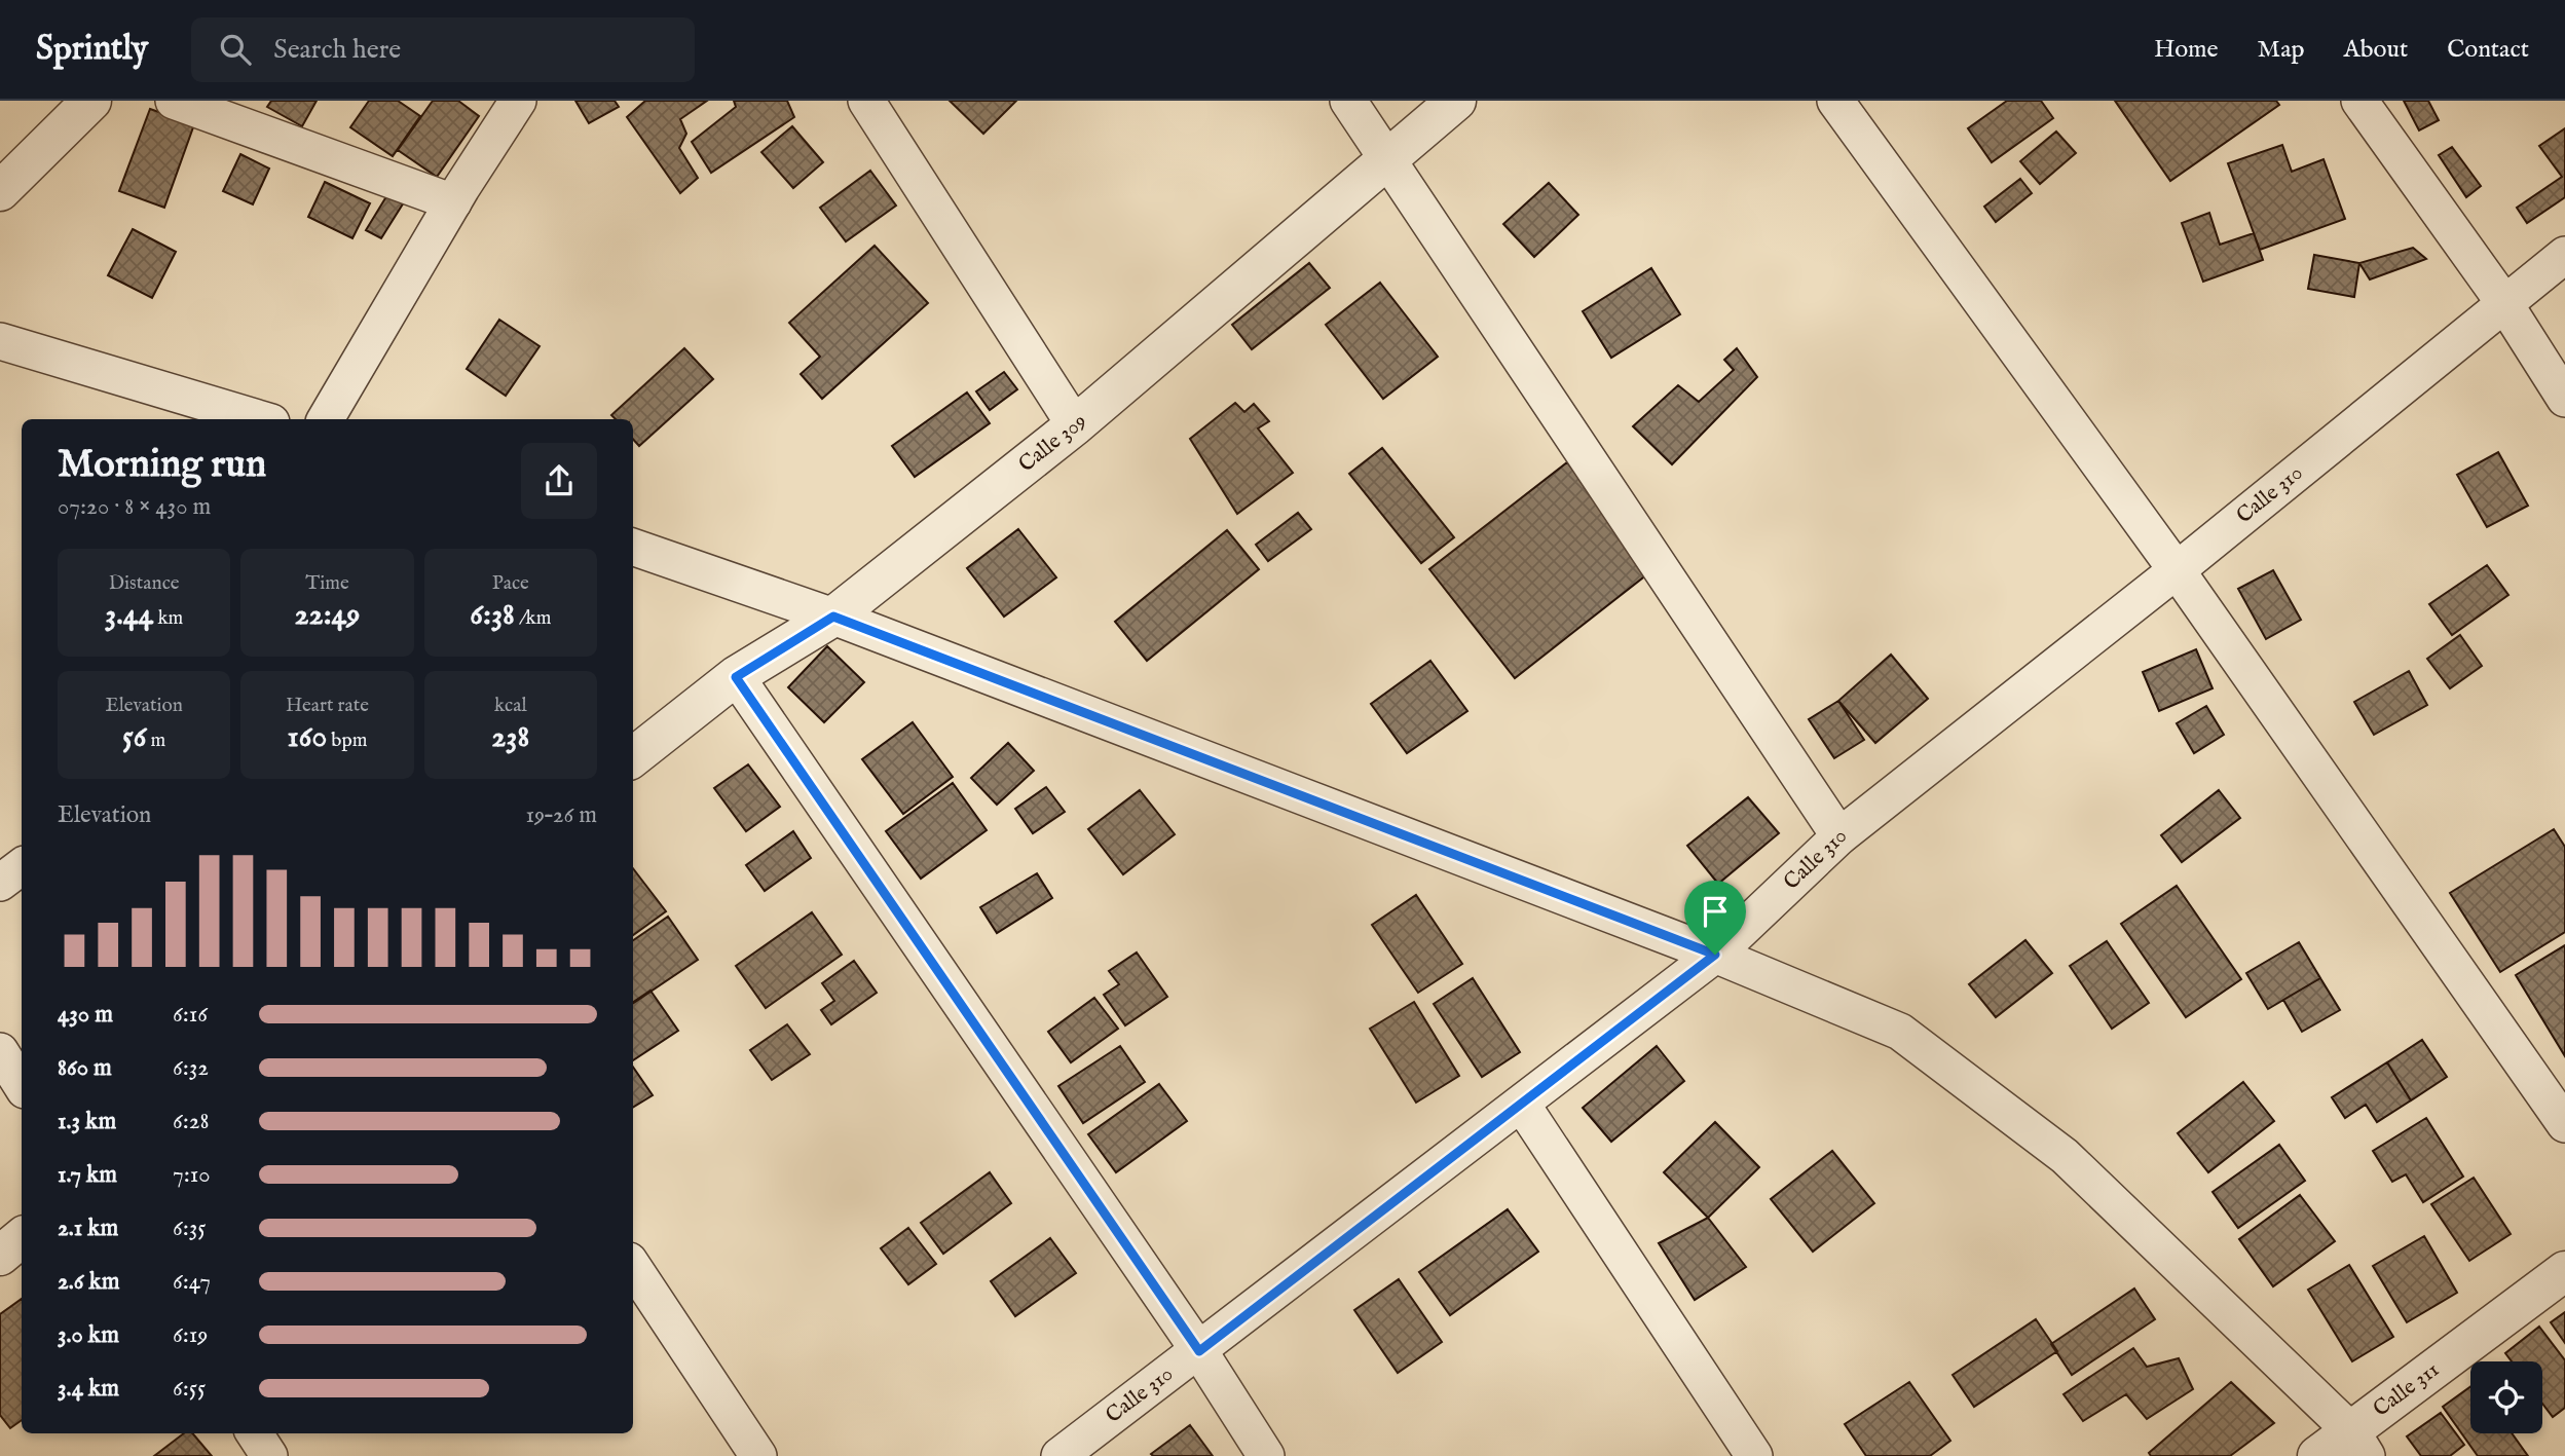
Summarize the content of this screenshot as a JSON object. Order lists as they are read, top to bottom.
{
  "streets": {
    "street": ["Calle 309", "Calle 310", "Calle 311"]
  },
  "page": {
    "header": "Sprintly",
    "search": "Search here",
    "nav": [
      "Home",
      "Map",
      "About",
      "Contact"
    ],
    "heading": ["Morning run", "07:20 · 8 × 430 m"],
    "stats": [
      ["Distance", "3.44 km"],
      ["Time", "22:49"],
      ["Pace", "6:38 /km"],
      ["Elevation", "56 m"],
      ["Heart rate", "160 bpm"],
      ["kcal", "238"]
    ],
    "chart": ["Elevation", "19–26 m"],
    "list": [
      {
        "name": "430 m",
        "note": "6:16"
      },
      {
        "name": "860 m",
        "note": "6:32"
      },
      {
        "name": "1.3 km",
        "note": "6:28"
      },
      {
        "name": "1.7 km",
        "note": "7:10"
      },
      {
        "name": "2.1 km",
        "note": "6:35"
      },
      {
        "name": "2.6 km",
        "note": "6:47"
      },
      {
        "name": "3.0 km",
        "note": "6:19"
      },
      {
        "name": "3.4 km",
        "note": "6:55"
      }
    ]
  }
}
